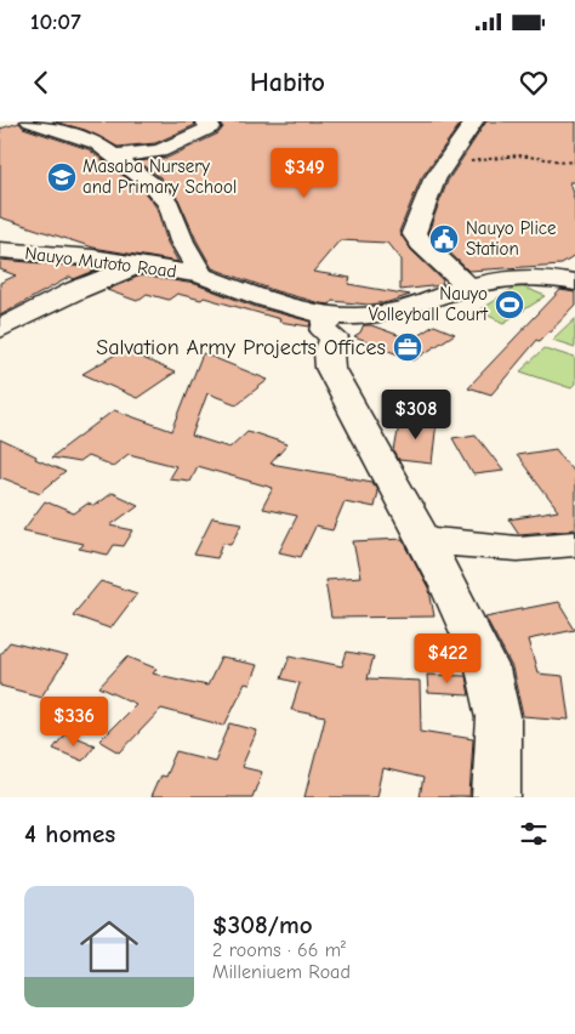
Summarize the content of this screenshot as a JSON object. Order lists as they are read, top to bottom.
{
  "streets": {
    "street": ["Nauyo Mutoto Road"]
  },
  "places": {
    "school or university": ["Masaba Nursery and Primary School"],
    "public building": ["Nauyo Plice Station"],
    "sports": ["Nauyo Volleyball Court"],
    "office": ["Salvation Army Projects Offices"]
  },
  "page": {
    "status": "10:07",
    "header": "Habito",
    "price": [
      "$349",
      "$308",
      "$422",
      "$336"
    ],
    "heading": "4 homes",
    "list": [
      {
        "name": "$308/mo",
        "note": "2 rooms · 66 m² · Milleniuem Road"
      }
    ]
  }
}
